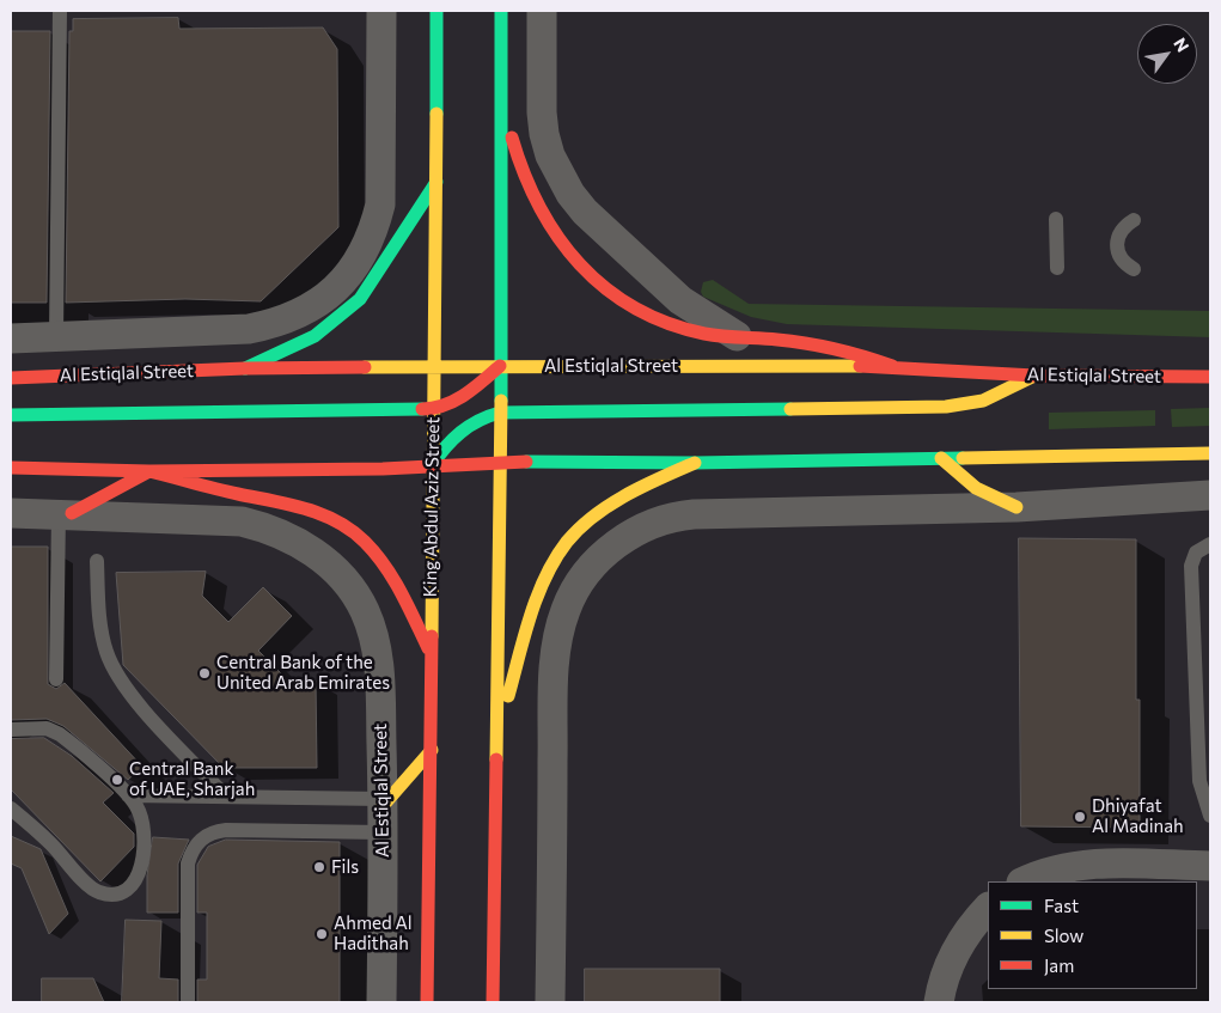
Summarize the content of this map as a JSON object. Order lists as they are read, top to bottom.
{
  "streets": {
    "main road": ["Al Estiqlal Street", "King Abdul Aziz Street"]
  },
  "crossings": [
    ["Al Estiqlal Street", "King Abdul Aziz Street"]
  ],
  "places": [
    "Central Bank of the United Arab Emirates",
    "Central Bank of UAE, Sharjah",
    "Dhiyafat Al Madinah",
    "Fils",
    "Ahmed Al Hadithah"
  ],
  "legend": ["Fast", "Slow", "Jam"],
  "north": "top right"
}
